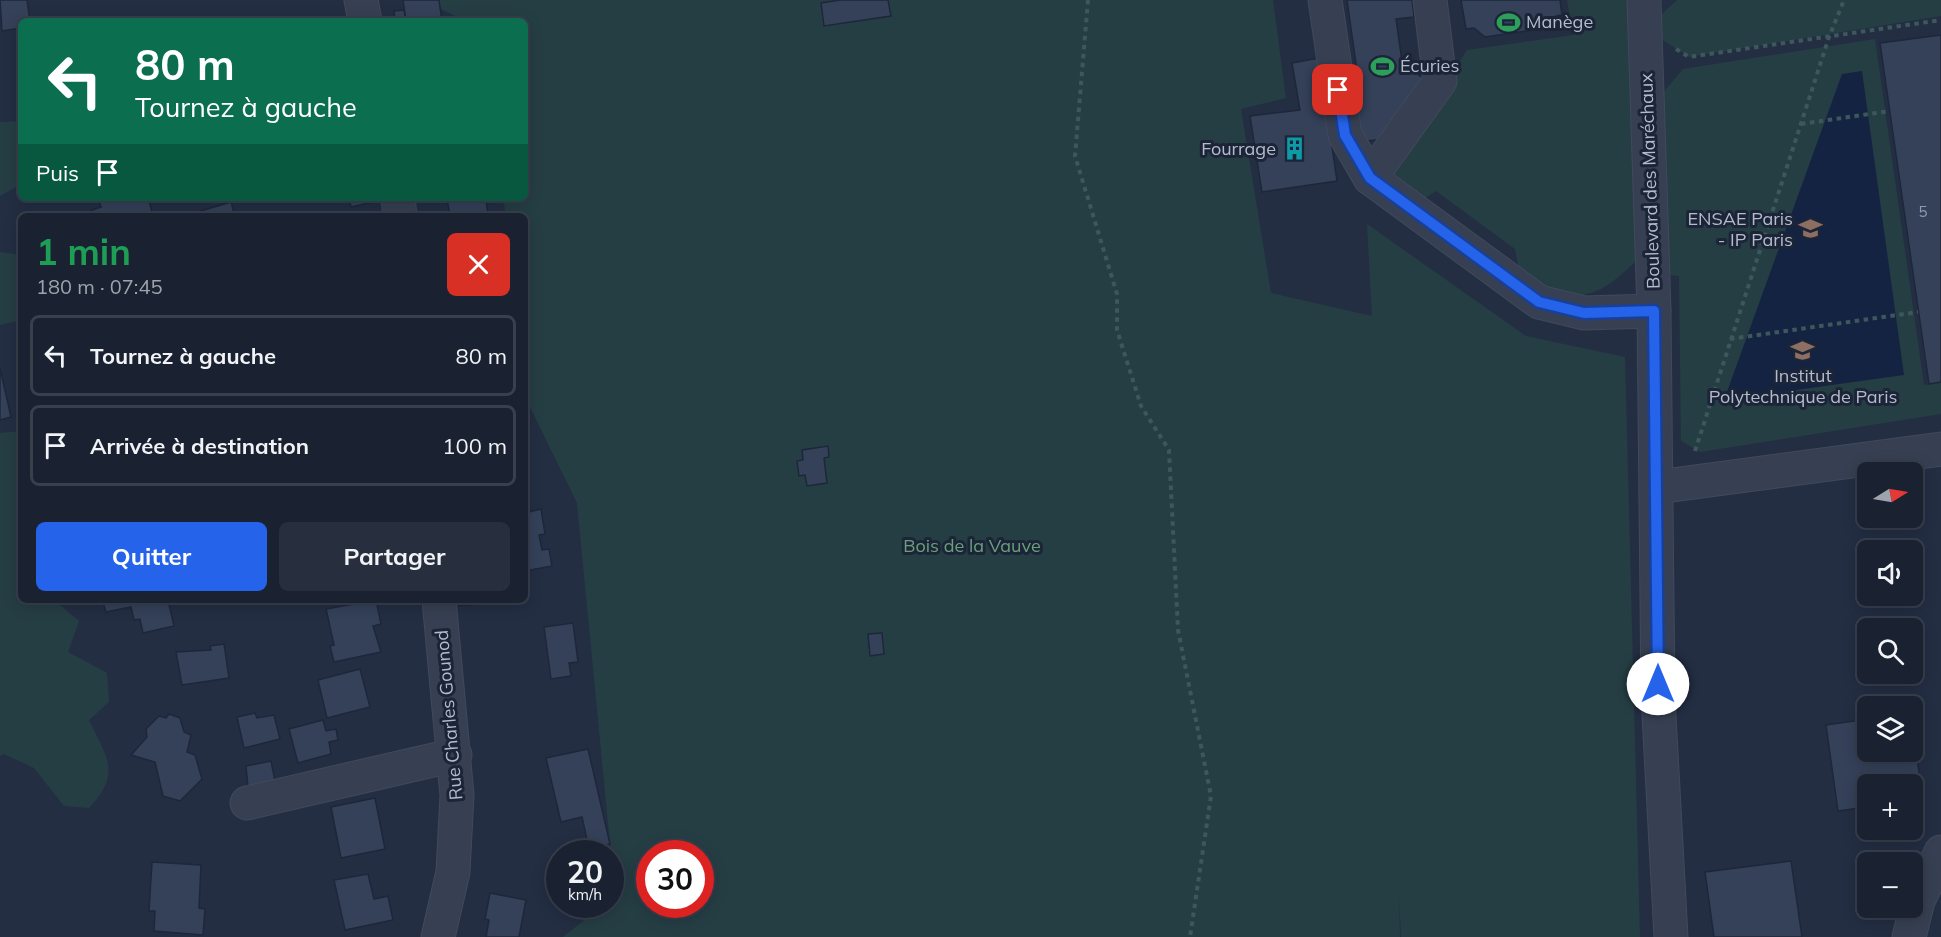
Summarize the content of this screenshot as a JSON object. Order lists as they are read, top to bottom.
{
  "streets": {
    "street": ["Boulevard des Maréchaux", "Rue Charles Gounod"]
  },
  "parks": ["Bois de la Vauve"],
  "places": {
    "sports": ["Manège", "Écuries"],
    "building": ["Fourrage"],
    "school or university": ["ENSAE Paris - IP Paris", "Institut Polytechnique de Paris"]
  },
  "house_numbers": ["5"],
  "north": "right",
  "page": {
    "turn": ["80 m", "Tournez à gauche"],
    "then": "Puis",
    "heading": ["1 min", "180 m · 07:45"],
    "list": [
      {
        "name": "Tournez à gauche",
        "value": "80 m"
      },
      {
        "name": "Arrivée à destination",
        "value": "100 m"
      }
    ],
    "map_buttons": ["+", "−"],
    "buttons": ["Quitter", "Partager"],
    "speed": "20 km/h",
    "limit": "30"
  }
}
